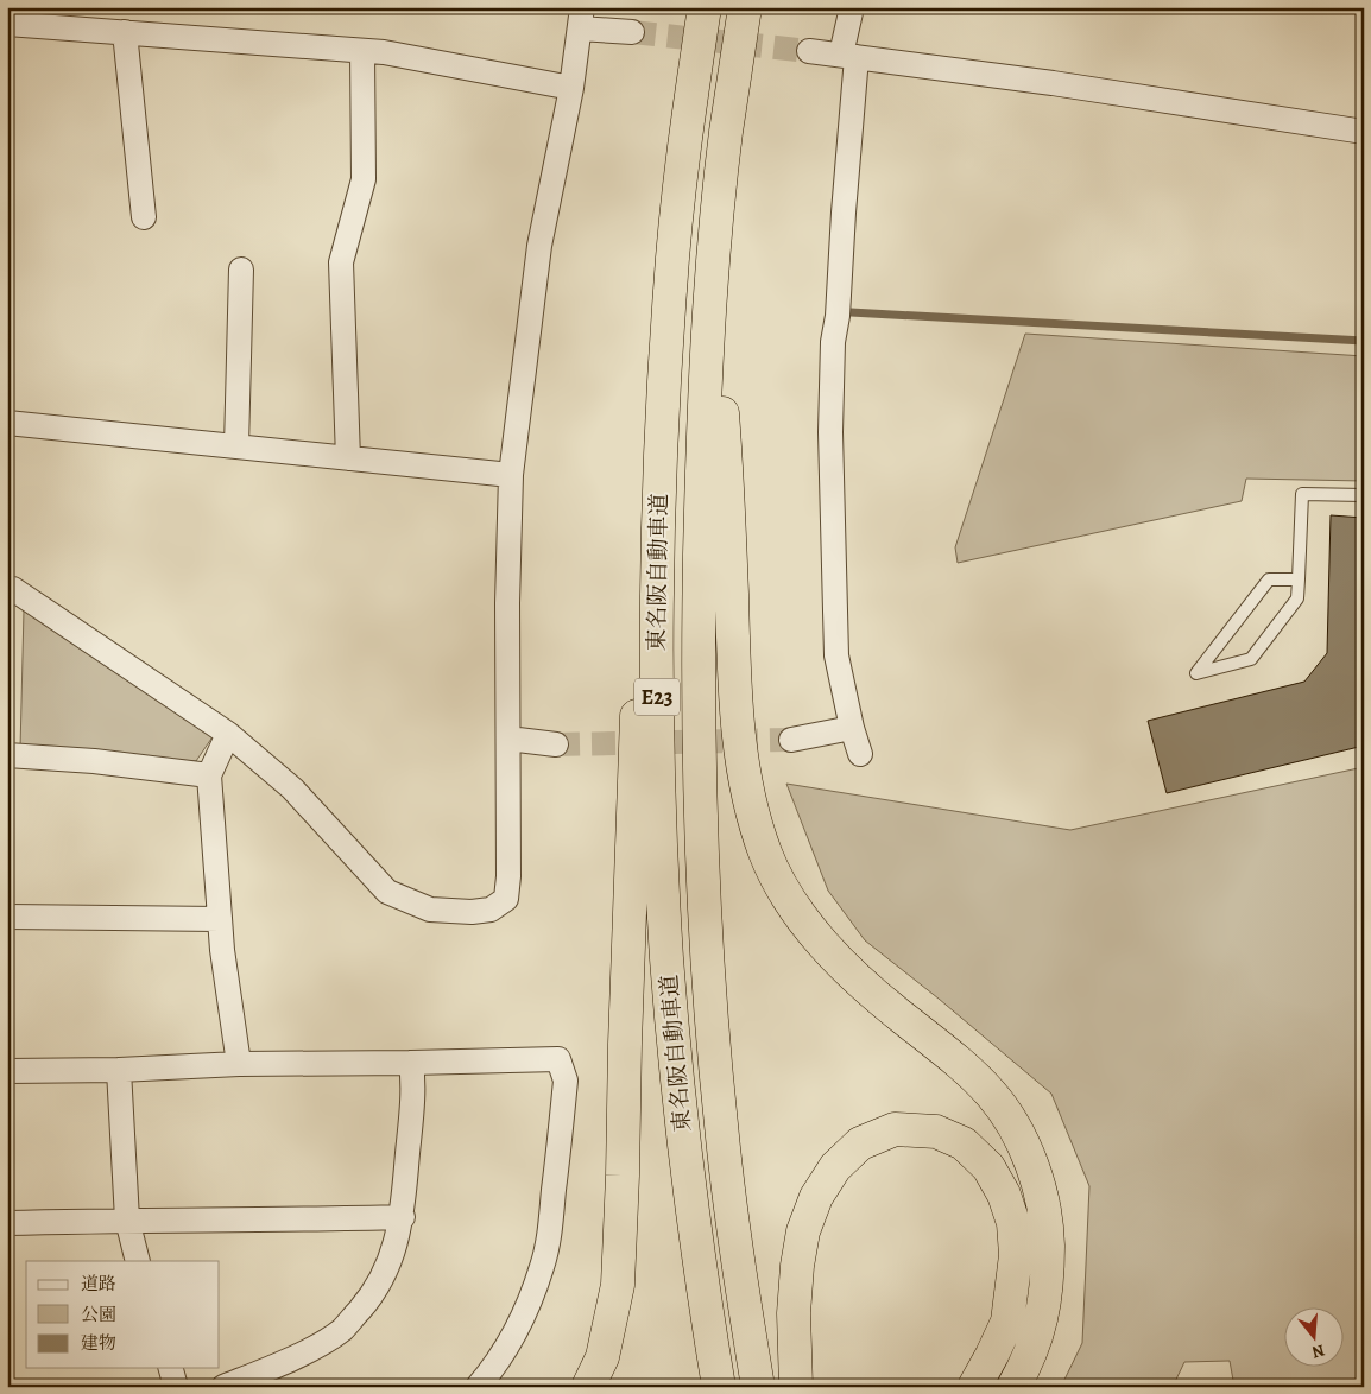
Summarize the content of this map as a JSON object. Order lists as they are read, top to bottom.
{
  "streets": {
    "highway": ["東名阪自動車道", "E23"]
  },
  "legend": ["道路", "公園", "建物"],
  "north": "bottom"
}
